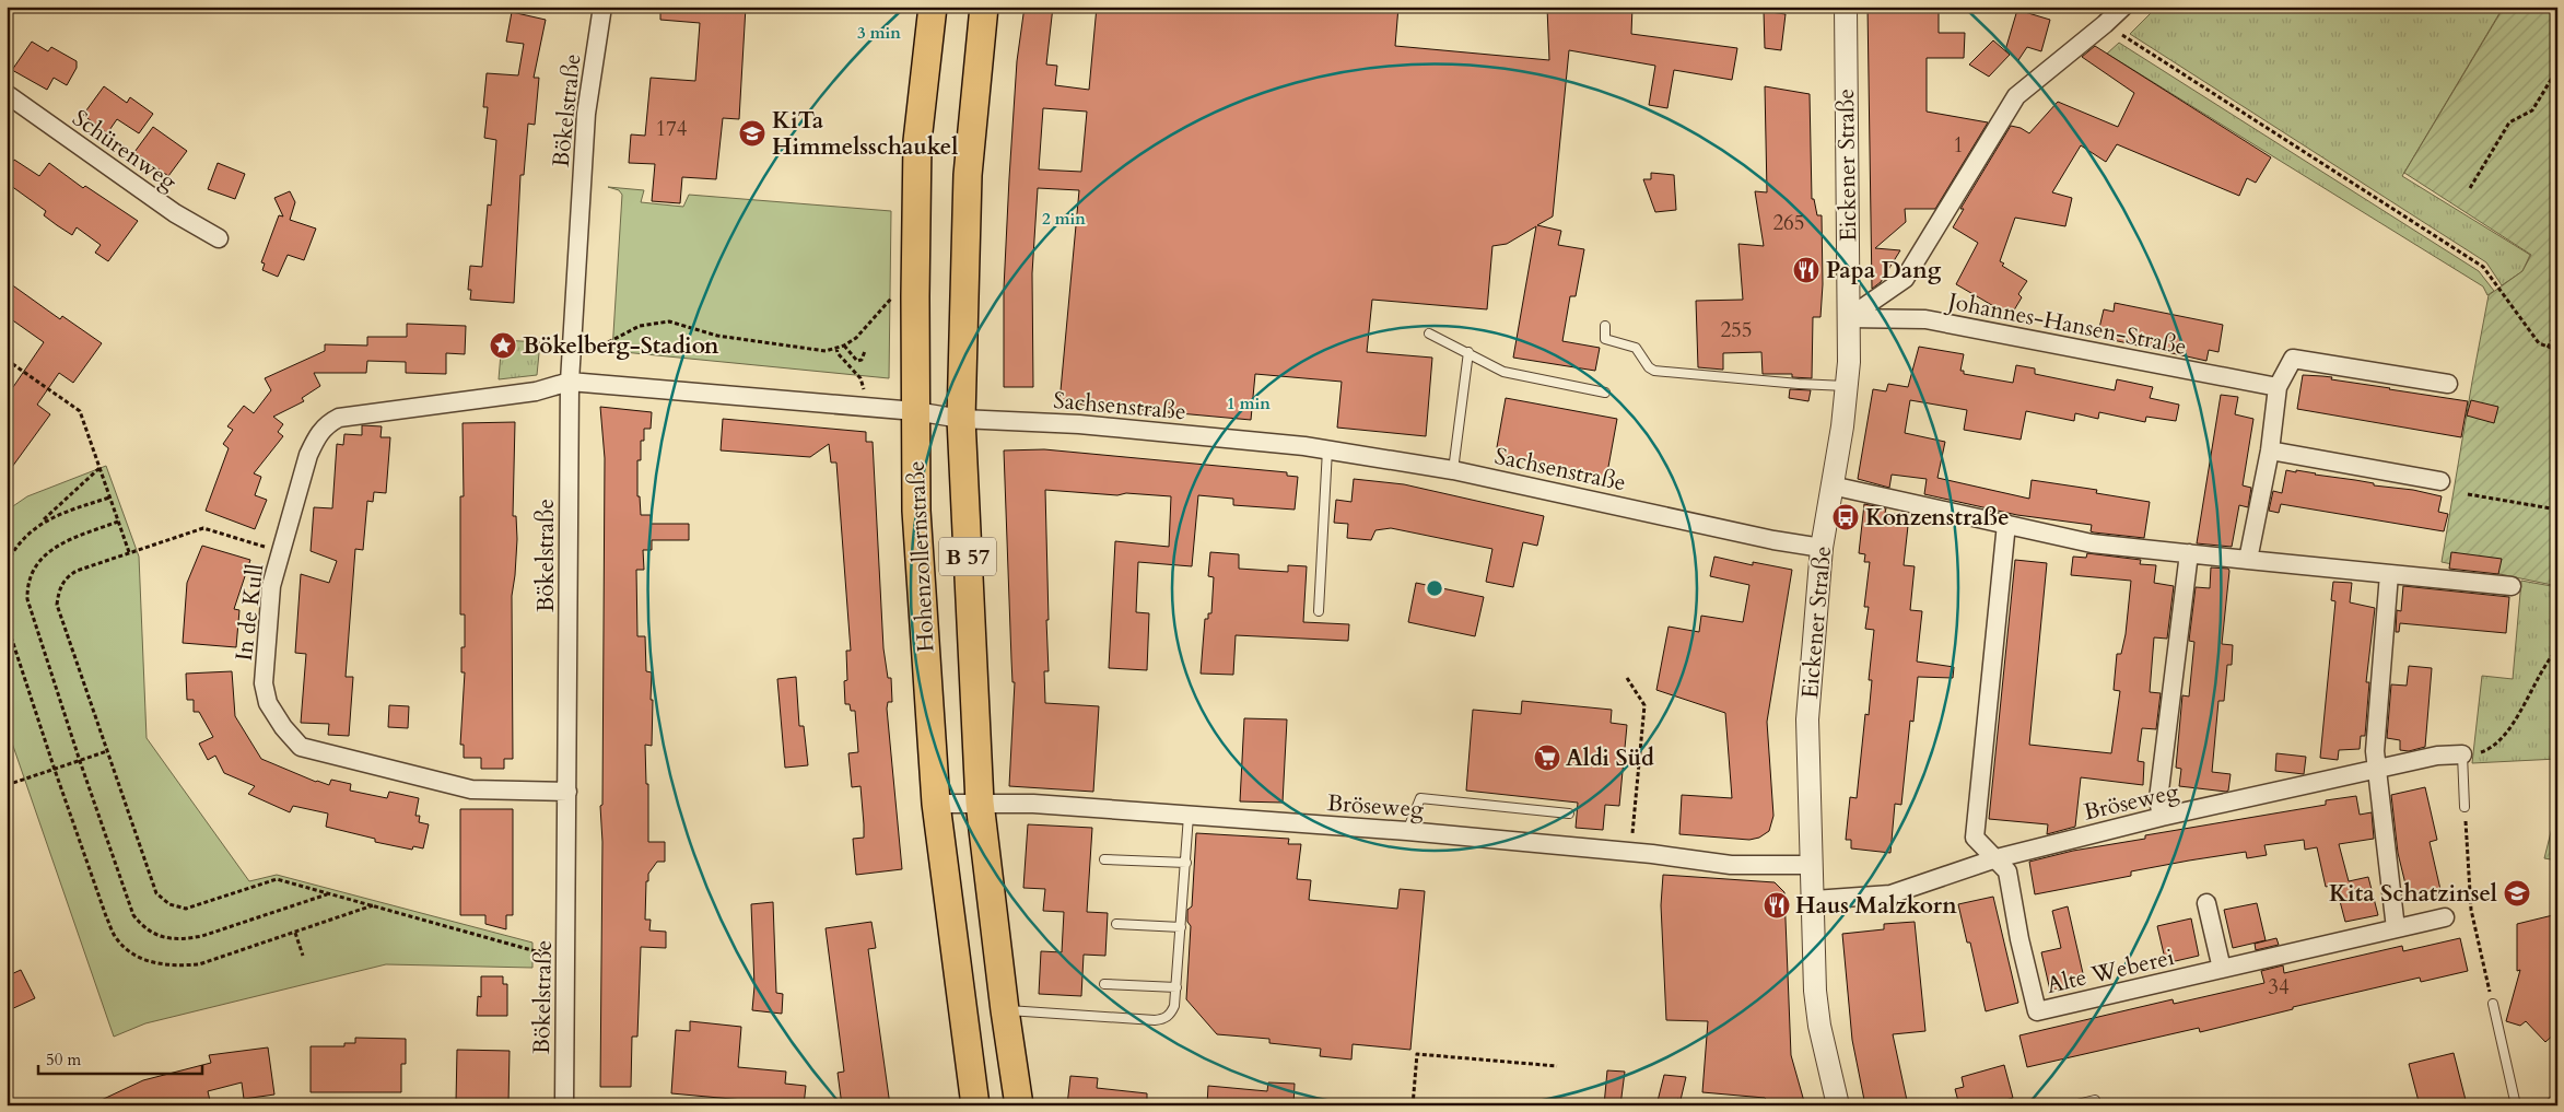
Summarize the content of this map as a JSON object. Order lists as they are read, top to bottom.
{
  "streets": {
    "main road": ["Hohenzollernstraße", "B 57"],
    "street": [
      "Bökelstraße",
      "Schürenweg",
      "Eickener Straße",
      "Johannes-Hansen-Straße",
      "Sachsenstraße",
      "In de Kull",
      "Bröseweg",
      "Alte Weberei"
    ]
  },
  "crossings": [
    ["Bökelstraße", "Sachsenstraße"],
    ["Bökelstraße", "In de Kull"],
    ["Eickener Straße", "Johannes-Hansen-Straße"],
    ["Eickener Straße", "Sachsenstraße"],
    ["Eickener Straße", "Bröseweg"],
    ["Sachsenstraße", "Hohenzollernstraße"],
    ["Sachsenstraße", "In de Kull"],
    ["Hohenzollernstraße", "Bröseweg"],
    ["Bröseweg", "Alte Weberei"]
  ],
  "places": {
    "school or university": ["KiTa Himmelsschaukel", "Kita Schatzinsel"],
    "restaurant": ["Papa Dang", "Haus Malzkorn"],
    "place": ["Bökelberg-Stadion"],
    "bus stop": ["Konzenstraße"],
    "supermarket": ["Aldi Süd"]
  },
  "house_numbers": [
    "174",
    "1",
    "265",
    "255",
    "34"
  ],
  "scale_bar": "50 m",
  "rings": ["3 min", "2 min", "1 min"]
}
